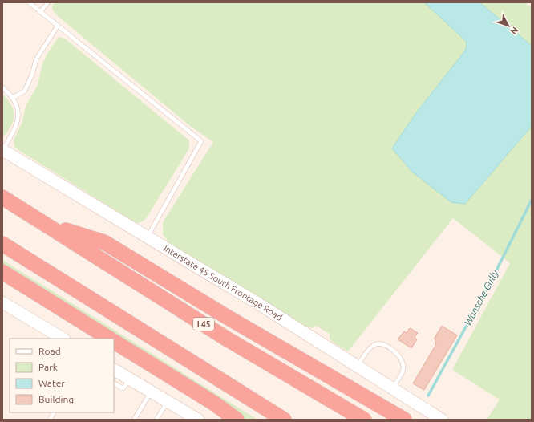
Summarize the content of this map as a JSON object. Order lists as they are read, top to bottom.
{
  "streets": {
    "highway": ["I 45"],
    "main road": ["Interstate 45 South Frontage Road"]
  },
  "water": ["Wunsche Gully"],
  "legend": [
    "Road",
    "Park",
    "Water",
    "Building"
  ],
  "north": "bottom right"
}
